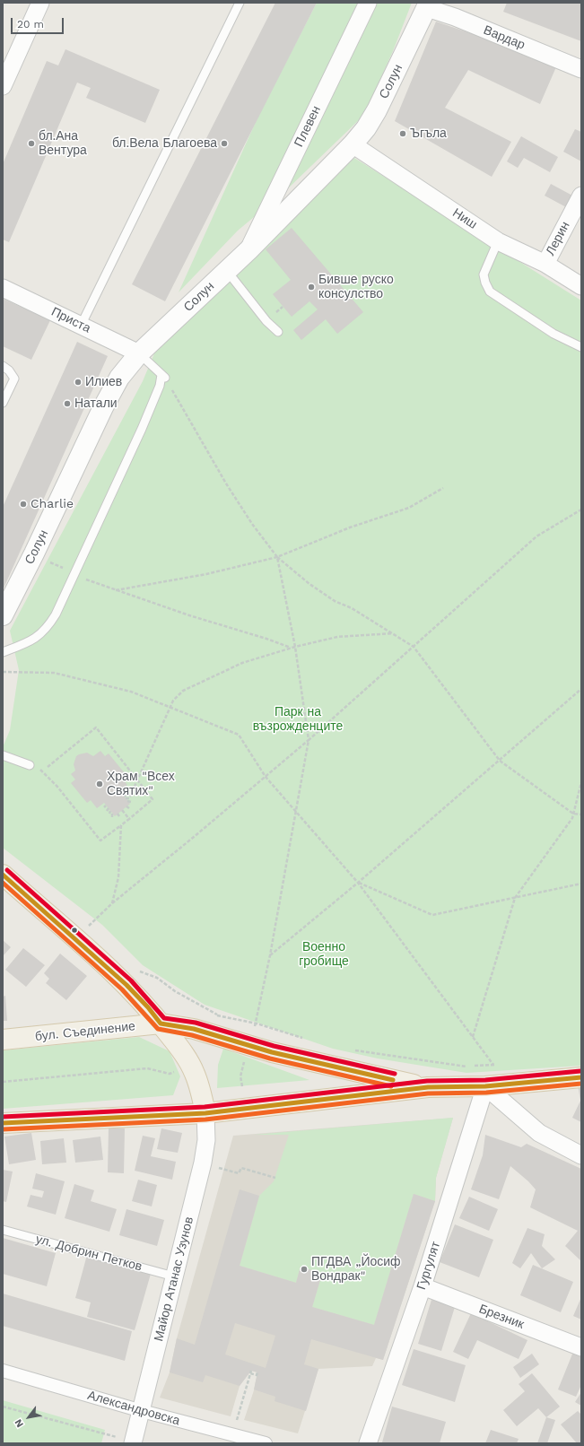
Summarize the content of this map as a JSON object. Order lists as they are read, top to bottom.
{
  "streets": {
    "main road": ["бул. Съединение"],
    "street": [
      "Вардар",
      "Солун",
      "Плевен",
      "Ниш",
      "Лерин",
      "Приста",
      "Гургулят",
      "Майор Атанас Узунов",
      "Брезник",
      "Александровска"
    ],
    "lane": ["ул. Добрин Петков"]
  },
  "crossings": [
    ["Вардар", "Солун"],
    ["Солун", "Плевен"],
    ["Солун", "Ниш"],
    ["Солун", "Приста"],
    ["Ниш", "Лерин"],
    ["ул. Добрин Петков", "Майор Атанас Узунов"],
    ["Гургулят", "Брезник"],
    ["Майор Атанас Узунов", "Александровска"]
  ],
  "parks": ["Парк на възрожденците", "Военно гробище"],
  "places": [
    "Ъгъла",
    "бл.Ана Вентура",
    "бл.Вела Благоева",
    "Бивше руско консулство",
    "Илиев",
    "Натали",
    "Charlie",
    "Храм \"Всех Святих\"",
    "ПГДВА „Йосиф Вондрак\""
  ],
  "scale_bar": "20 m",
  "north": "bottom left"
}
